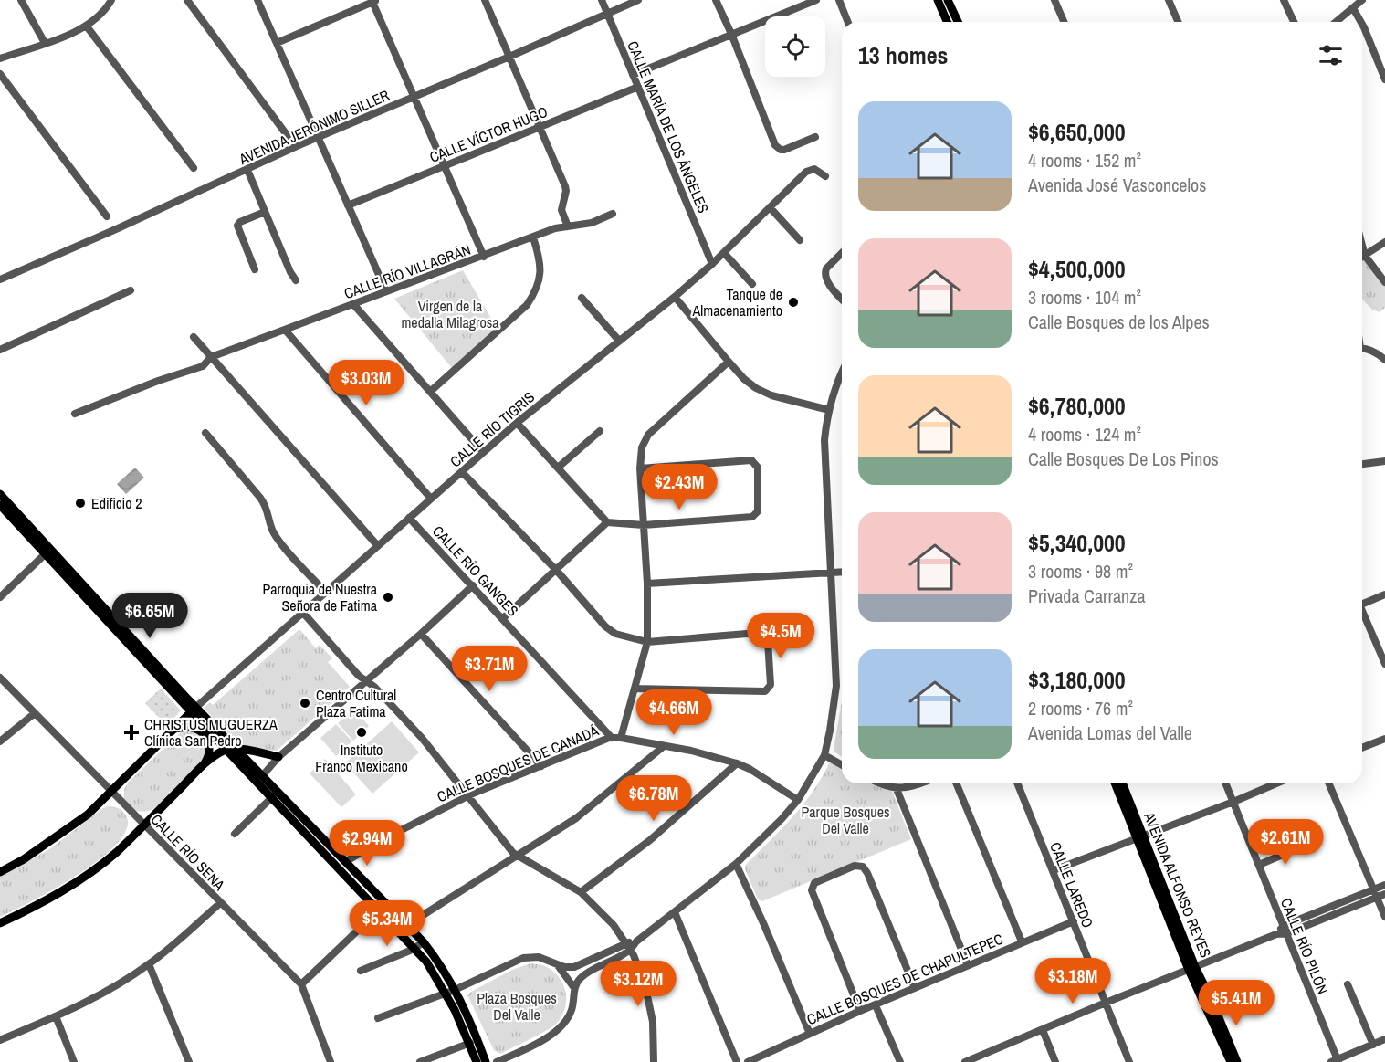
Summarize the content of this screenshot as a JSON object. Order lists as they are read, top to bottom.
{
  "streets": {
    "main road": ["AVENIDA ALFONSO REYES"],
    "street": [
      "AVENIDA JERÓNIMO SILLER",
      "CALLE MARÍA DE LOS ÁNGELES",
      "CALLE VÍCTOR HUGO",
      "CALLE RÍO VILLAGRÁN",
      "CALLE RÍO TIGRIS",
      "CALLE RÍO GANGES",
      "CALLE BOSQUES DE CANADÁ",
      "CALLE RÍO SENA",
      "CALLE LAREDO",
      "CALLE RÍO PILÓN",
      "CALLE BOSQUES DE CHAPULTEPEC"
    ]
  },
  "crossings": [
    ["AVENIDA JERÓNIMO SILLER", "CALLE MARÍA DE LOS ÁNGELES"],
    ["CALLE MARÍA DE LOS ÁNGELES", "CALLE VÍCTOR HUGO"],
    ["CALLE MARÍA DE LOS ÁNGELES", "CALLE RÍO TIGRIS"],
    ["CALLE RÍO TIGRIS", "CALLE RÍO GANGES"],
    ["CALLE RÍO GANGES", "CALLE BOSQUES DE CANADÁ"],
    ["CALLE LAREDO", "CALLE BOSQUES DE CHAPULTEPEC"]
  ],
  "parks": ["Virgen de la medalla Milagrosa", "Parque Bosques Del Valle", "Plaza Bosques Del Valle"],
  "places": {
    "other": [
      "Tanque de Almacenamiento",
      "Edificio 2",
      "Parroquia de Nuestra Señora de Fatima",
      "Centro Cultural Plaza Fatima",
      "Instituto Franco Mexicano"
    ],
    "health": ["CHRISTUS MUGUERZA Clínica San Pedro"]
  },
  "page": {
    "heading": "13 homes",
    "list": [
      {
        "name": "$6,650,000",
        "note": "4 rooms · 152 m² · Avenida José Vasconcelos"
      },
      {
        "name": "$4,500,000",
        "note": "3 rooms · 104 m² · Calle Bosques de los Alpes"
      },
      {
        "name": "$6,780,000",
        "note": "4 rooms · 124 m² · Calle Bosques De Los Pinos"
      },
      {
        "name": "$5,340,000",
        "note": "3 rooms · 98 m² · Privada Carranza"
      },
      {
        "name": "$3,180,000",
        "note": "2 rooms · 76 m² · Avenida Lomas del Valle"
      }
    ],
    "price": [
      "$3.03M",
      "$2.43M",
      "$6.65M",
      "$4.5M",
      "$3.71M",
      "$4.66M",
      "$6.78M",
      "$2.61M",
      "$2.94M",
      "$5.34M",
      "$3.18M",
      "$3.12M",
      "$5.41M"
    ]
  }
}
